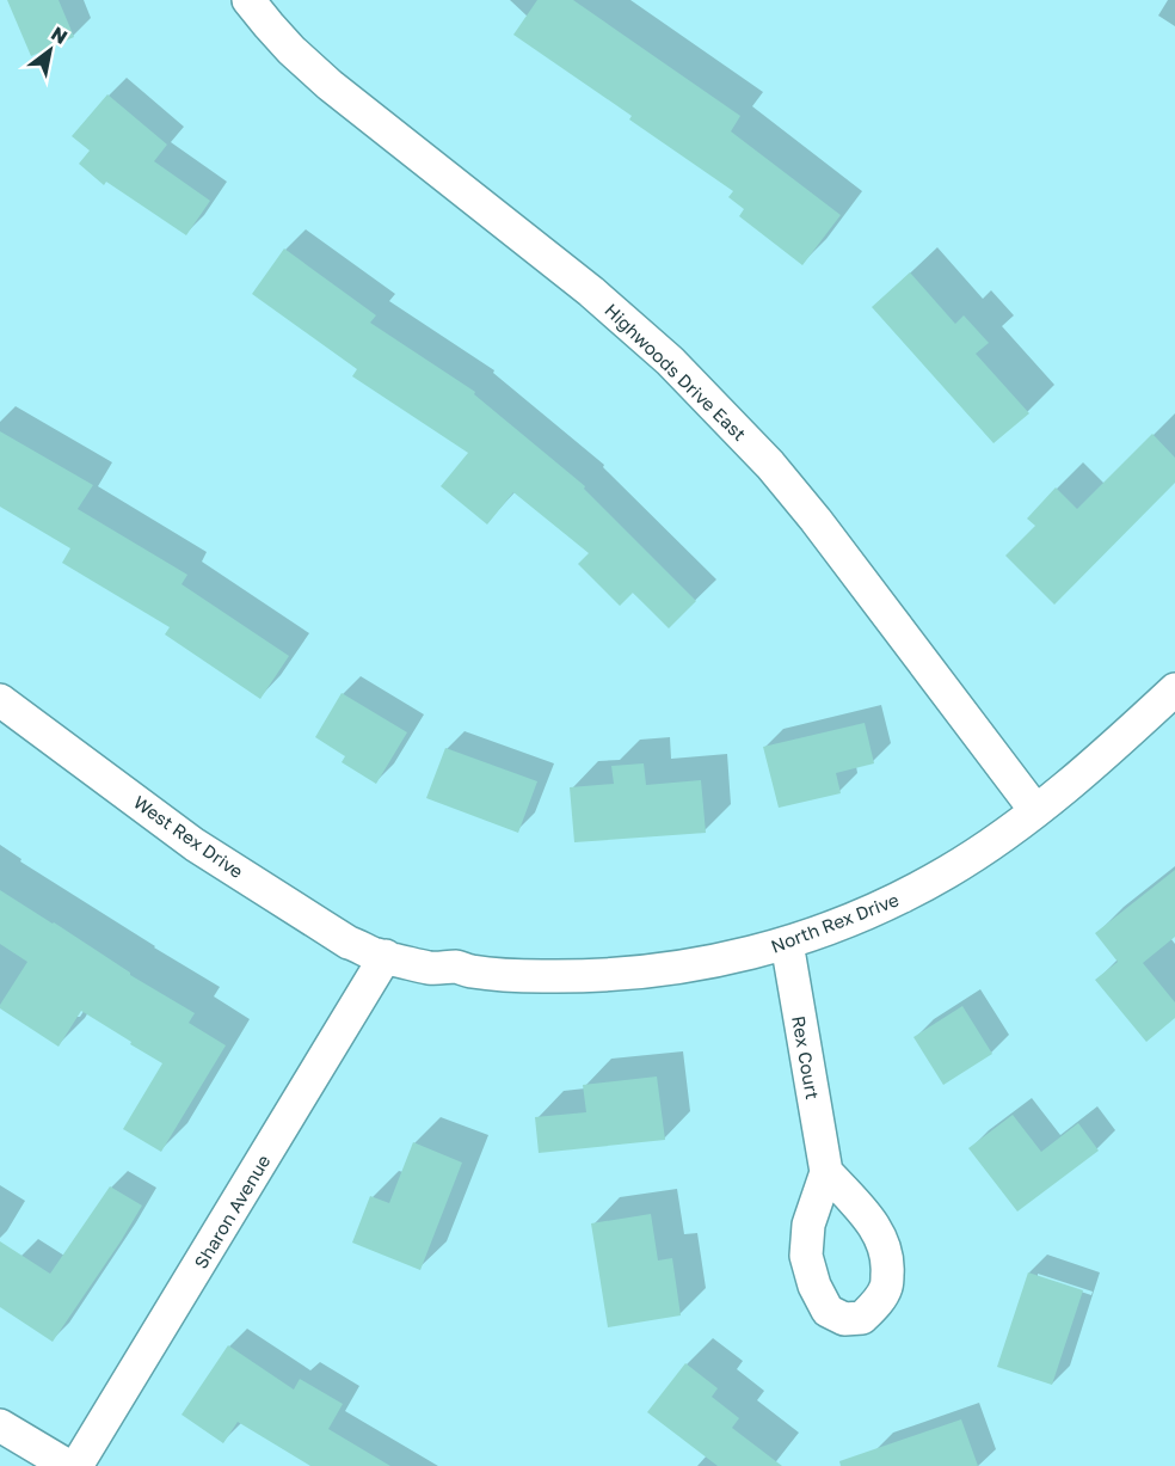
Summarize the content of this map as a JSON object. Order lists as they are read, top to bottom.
{
  "streets": {
    "street": [
      "Highwoods Drive East",
      "West Rex Drive",
      "North Rex Drive",
      "Rex Court",
      "Sharon Avenue"
    ]
  },
  "crossings": [
    ["Highwoods Drive East", "North Rex Drive"],
    ["West Rex Drive", "North Rex Drive"],
    ["West Rex Drive", "Sharon Avenue"],
    ["North Rex Drive", "Rex Court"],
    ["North Rex Drive", "Sharon Avenue"]
  ],
  "north": "top right"
}
